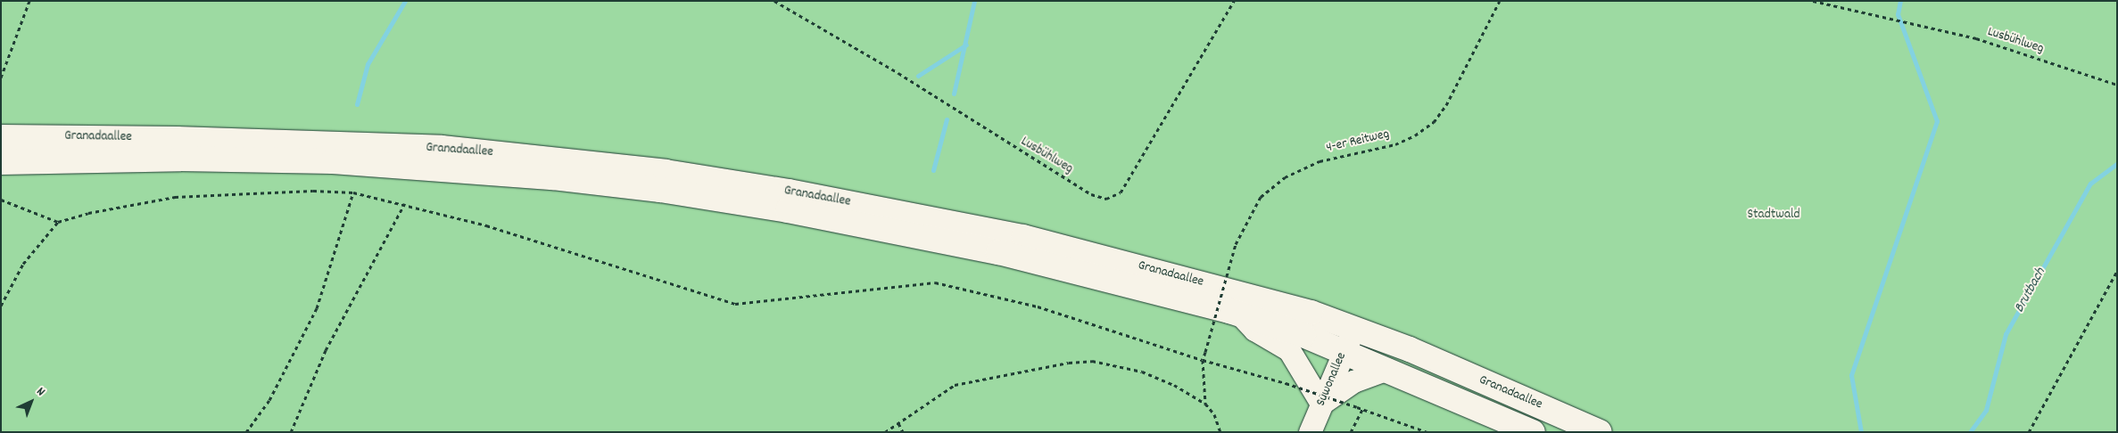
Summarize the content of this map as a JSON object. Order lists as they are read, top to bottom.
{
  "streets": {
    "main road": ["Granadaallee"],
    "street": ["Suwonallee"],
    "path": ["Lusbühlweg", "4-er Reitweg"]
  },
  "crossings": [
    ["Granadaallee", "Suwonallee"]
  ],
  "water": ["Brutbach"],
  "parks": ["Stadtwald"],
  "north": "top right"
}
